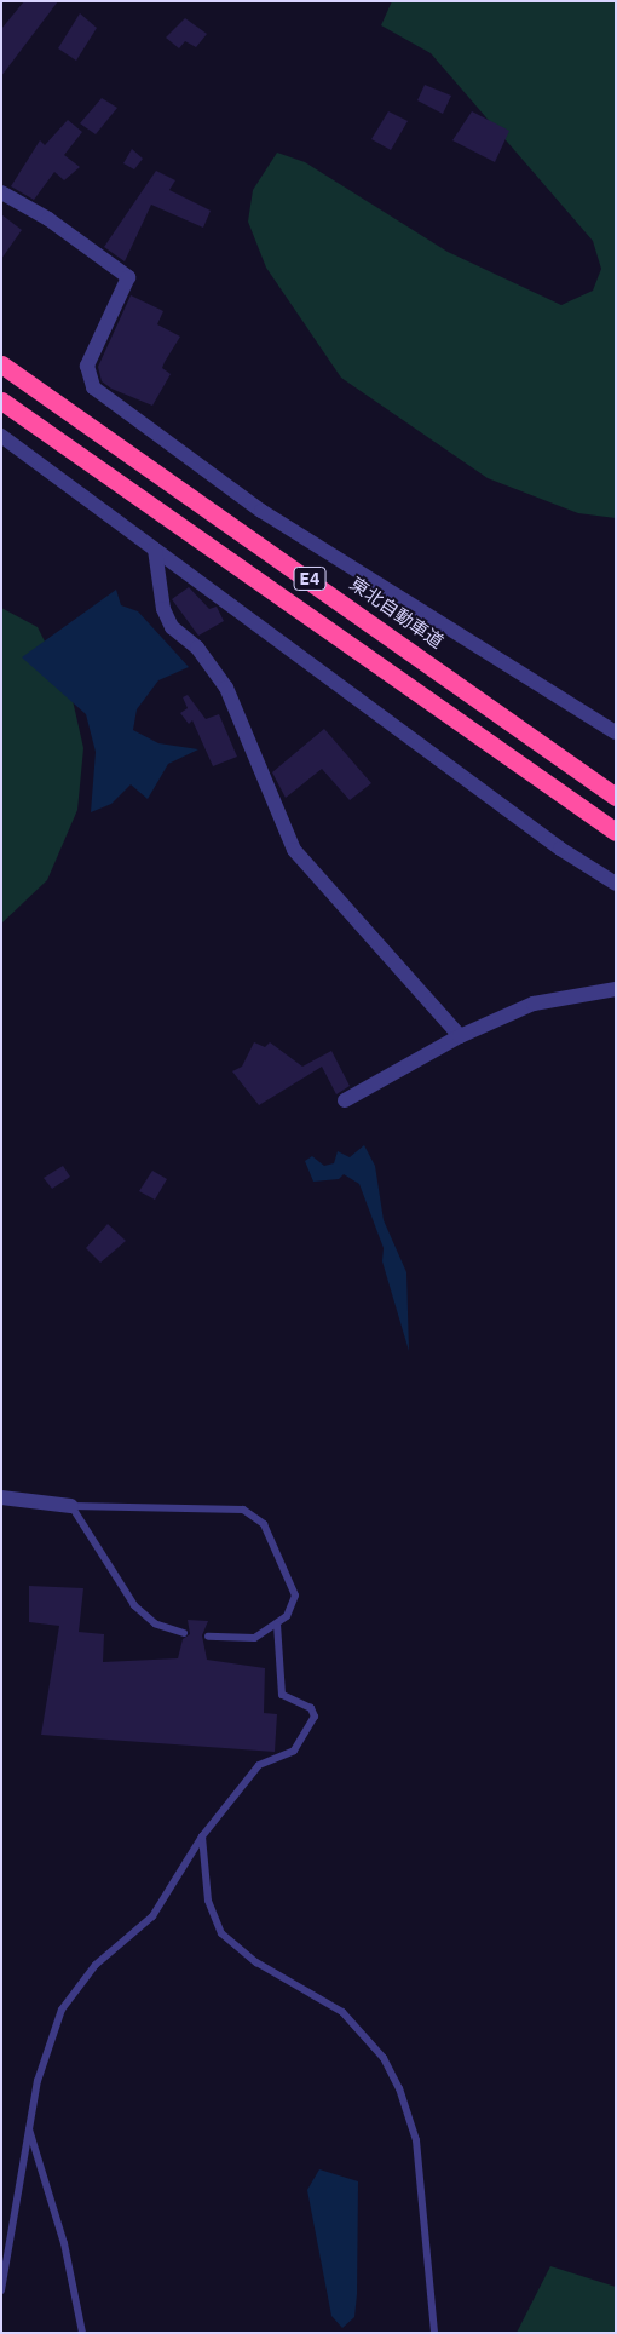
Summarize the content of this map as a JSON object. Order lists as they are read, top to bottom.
{
  "streets": {
    "highway": ["E4", "東北自動車道"]
  }
}
